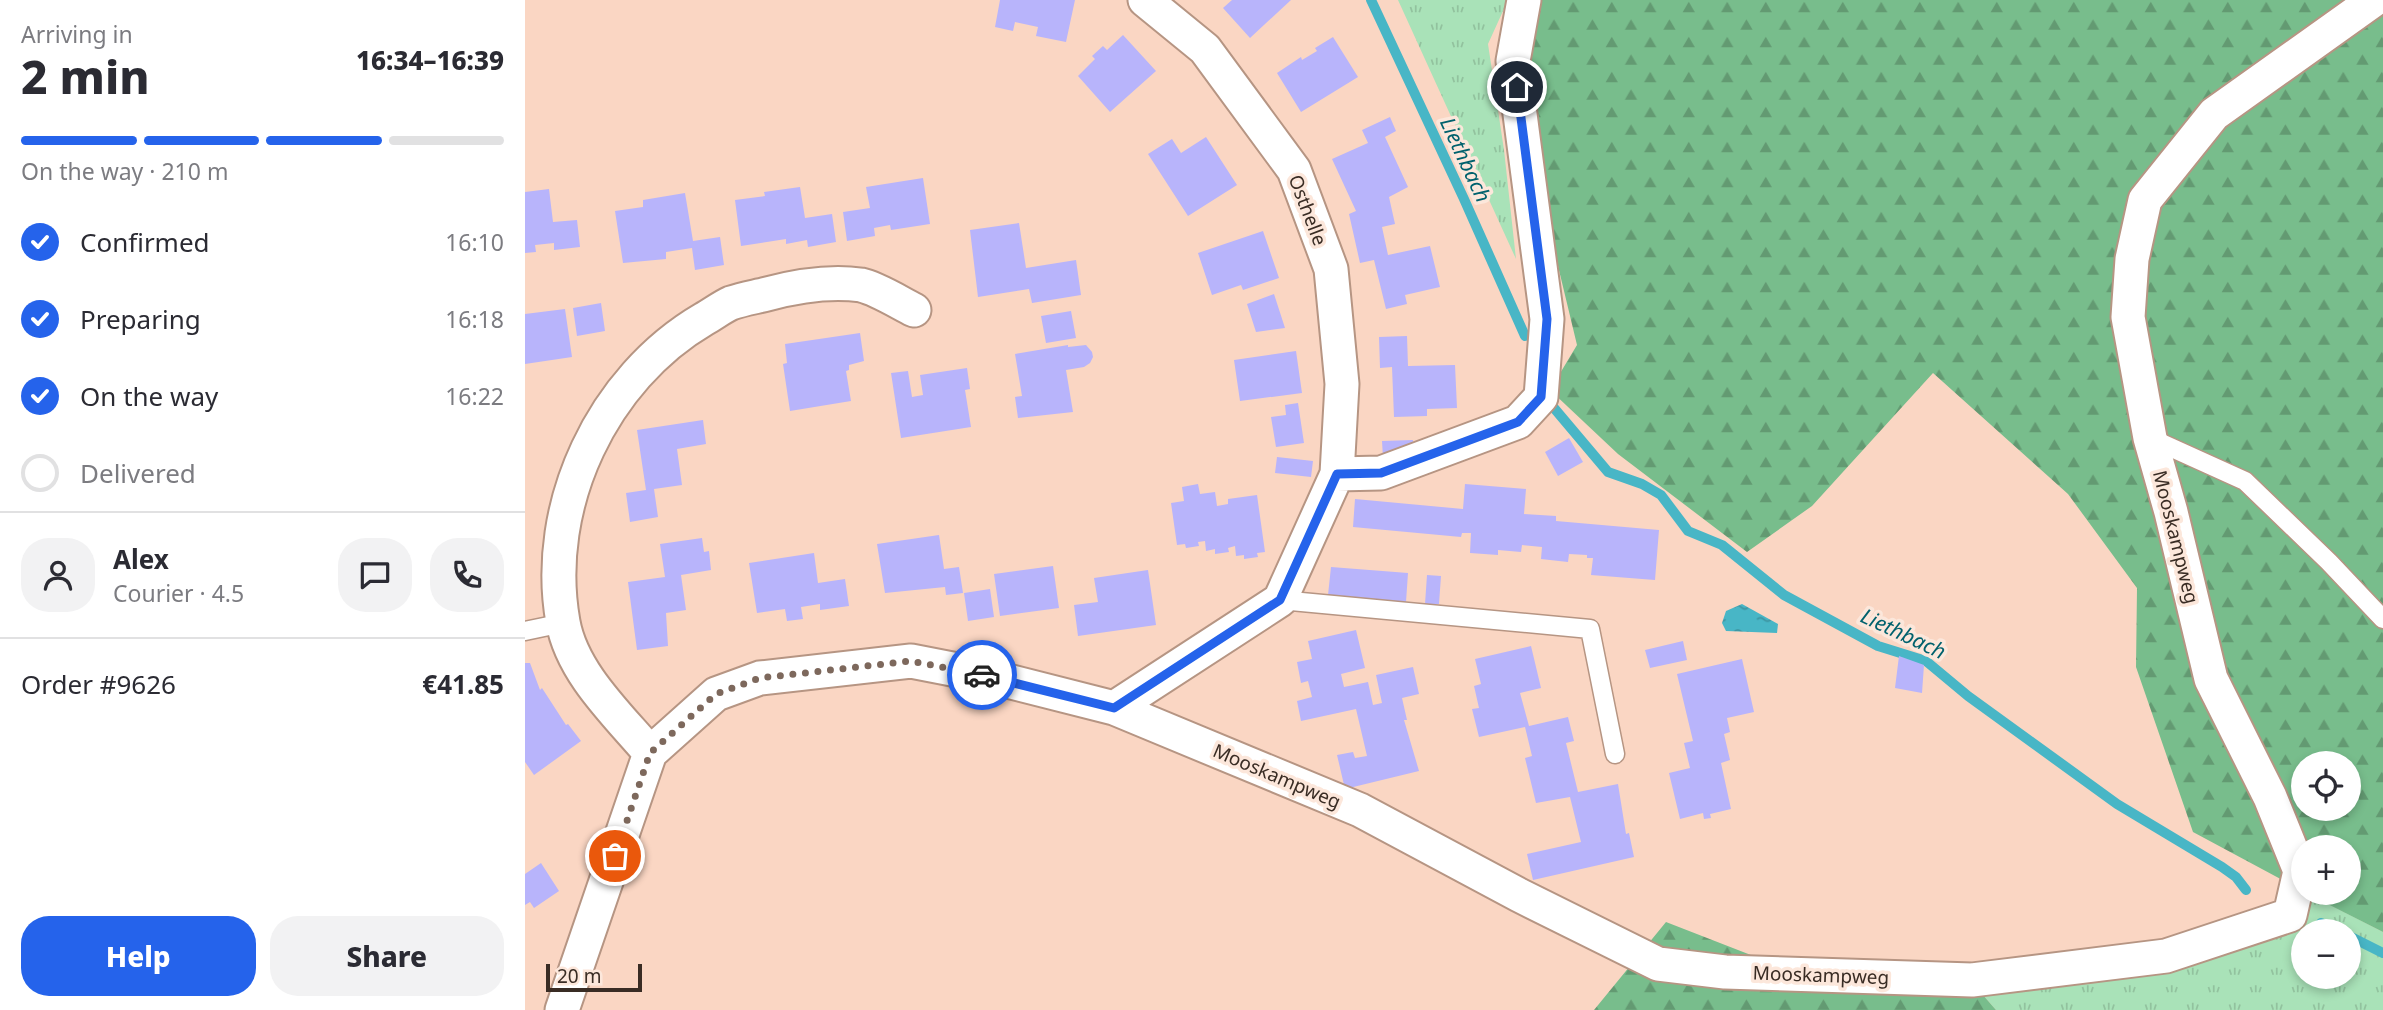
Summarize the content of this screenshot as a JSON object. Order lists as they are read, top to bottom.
{
  "streets": {
    "street": ["Osthelle", "Mooskampweg"]
  },
  "water": ["Liethbach"],
  "scale_bar": "20 m",
  "page": {
    "heading": ["2 min", "Arriving in", "16:34–16:39"],
    "panel": [
      "Alex",
      "Courier · 4.5",
      "Order #9626",
      "€41.85"
    ],
    "bar": "On the way · 210 m",
    "list": [
      ["Confirmed", "16:10"],
      ["Preparing", "16:18"],
      ["On the way", "16:22"],
      "Delivered"
    ],
    "map_buttons": ["+", "−"],
    "buttons": ["Help", "Share"],
    "scale": "20 m"
  }
}
